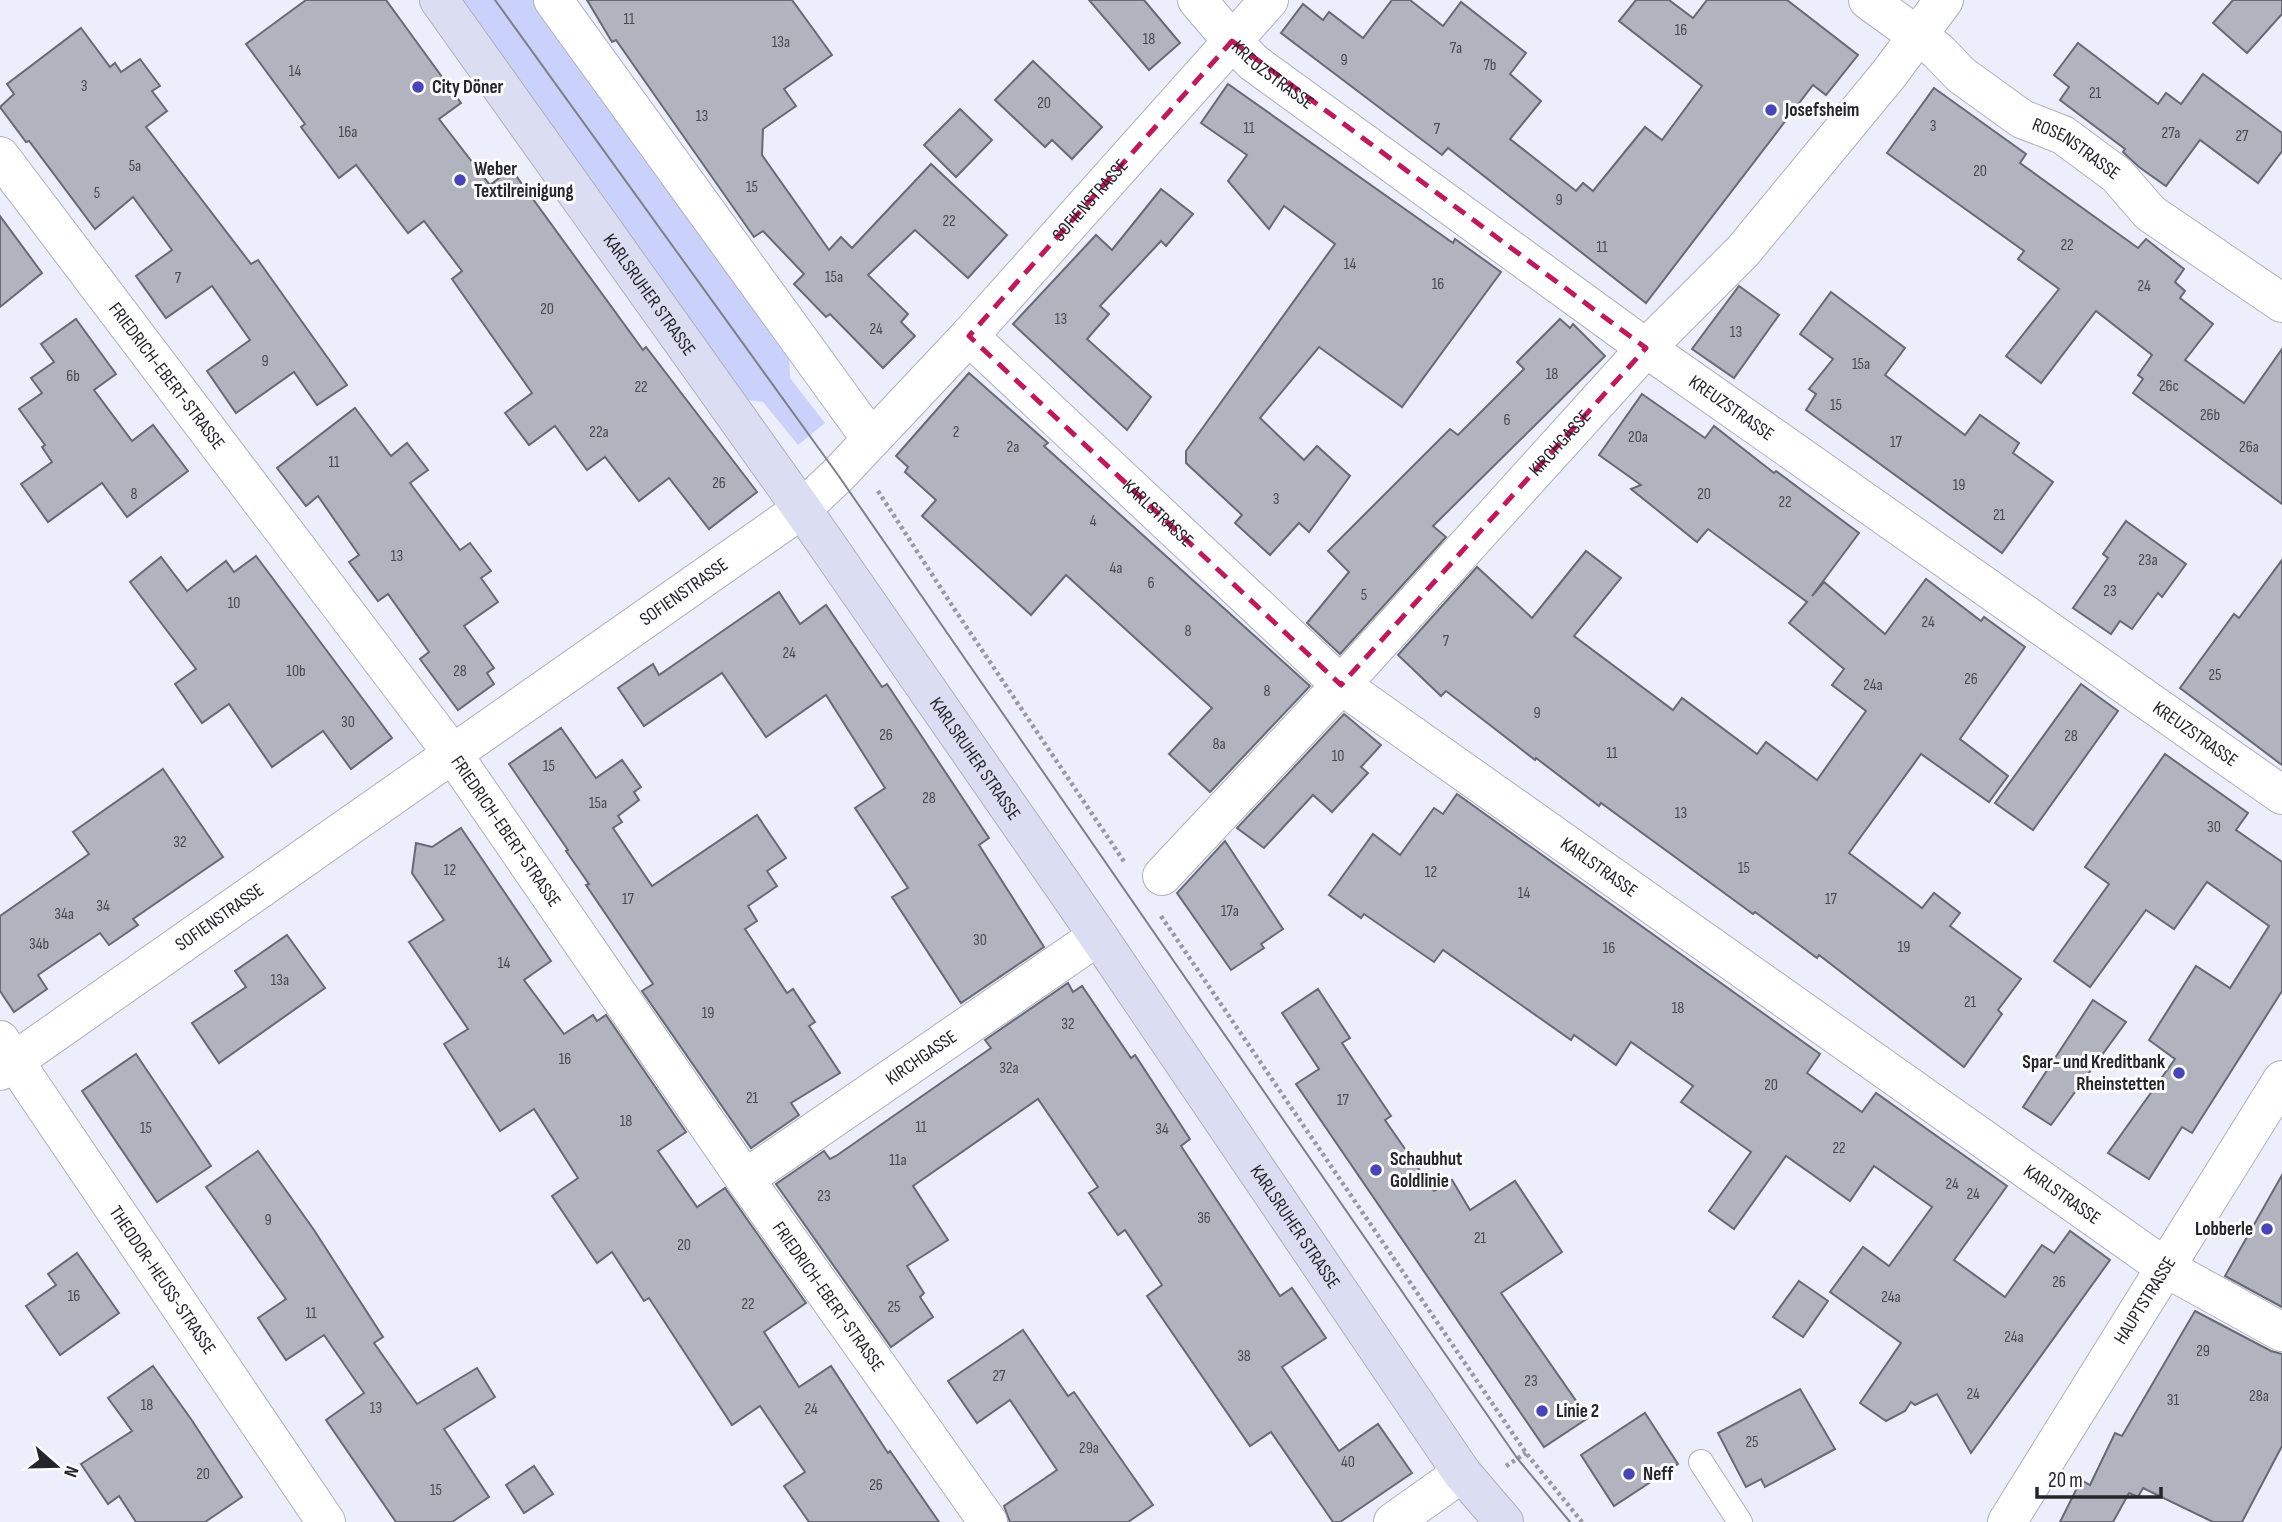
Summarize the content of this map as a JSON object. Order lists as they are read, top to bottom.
{
  "streets": {
    "street": [
      "KREUZSTRASSE",
      "ROSENSTRASSE",
      "SOFIENSTRASSE",
      "KARLSRUHER STRASSE",
      "FRIEDRICH-EBERT-STRASSE",
      "KIRCHGASSE",
      "KARLSTRASSE",
      "THEODOR-HEUSS-STRASSE",
      "HAUPTSTRASSE"
    ]
  },
  "crossings": [
    ["KREUZSTRASSE", "SOFIENSTRASSE"],
    ["KREUZSTRASSE", "KIRCHGASSE"],
    ["ROSENSTRASSE", "KIRCHGASSE"],
    ["SOFIENSTRASSE", "KARLSRUHER STRASSE"],
    ["SOFIENSTRASSE", "FRIEDRICH-EBERT-STRASSE"],
    ["SOFIENSTRASSE", "KARLSTRASSE"],
    ["SOFIENSTRASSE", "THEODOR-HEUSS-STRASSE"],
    ["KARLSRUHER STRASSE", "KIRCHGASSE"],
    ["FRIEDRICH-EBERT-STRASSE", "KIRCHGASSE"],
    ["KIRCHGASSE", "KARLSTRASSE"],
    ["KARLSTRASSE", "HAUPTSTRASSE"]
  ],
  "places": [
    "City Döner",
    "Josefsheim",
    "Weber Textilreinigung",
    "Spar- und Kreditbank Rheinstetten",
    "Schaubhut Goldlinie",
    "Lobberle",
    "Linie 2",
    "Neff"
  ],
  "house_numbers": [
    "11",
    "16",
    "18",
    "13a",
    "7a",
    "9",
    "7b",
    "14",
    "3",
    "21",
    "20",
    "13",
    "3",
    "11",
    "7",
    "16a",
    "27a",
    "27",
    "5a",
    "20",
    "15",
    "5",
    "9",
    "22",
    "22",
    "11",
    "14",
    "15a",
    "7",
    "16",
    "24",
    "20",
    "13",
    "24",
    "13",
    "9",
    "15a",
    "18",
    "6b",
    "26c",
    "22",
    "15",
    "26b",
    "6",
    "22a",
    "2",
    "20a",
    "17",
    "2a",
    "26a",
    "11",
    "26",
    "19",
    "8",
    "20",
    "3",
    "22",
    "21",
    "4",
    "13",
    "23a",
    "4a",
    "6",
    "23",
    "5",
    "10",
    "24",
    "8",
    "7",
    "24",
    "10b",
    "28",
    "25",
    "26",
    "24a",
    "8",
    "9",
    "30",
    "26",
    "28",
    "8a",
    "11",
    "10",
    "15",
    "28",
    "15a",
    "13",
    "30",
    "32",
    "15",
    "12",
    "12",
    "14",
    "17",
    "17",
    "34",
    "17a",
    "34a",
    "30",
    "34b",
    "19",
    "16",
    "14",
    "13a",
    "21",
    "18",
    "19",
    "32",
    "16",
    "32a",
    "20",
    "21",
    "17",
    "18",
    "11",
    "15",
    "34",
    "22",
    "11a",
    "24",
    "24",
    "23",
    "36",
    "9",
    "21",
    "20",
    "26",
    "16",
    "24a",
    "22",
    "25",
    "11",
    "24a",
    "29",
    "38",
    "27",
    "23",
    "24",
    "28a",
    "31",
    "18",
    "13",
    "24",
    "25",
    "29a",
    "40",
    "20",
    "26",
    "15"
  ],
  "scale_bar": "20 m",
  "north": "right"
}
